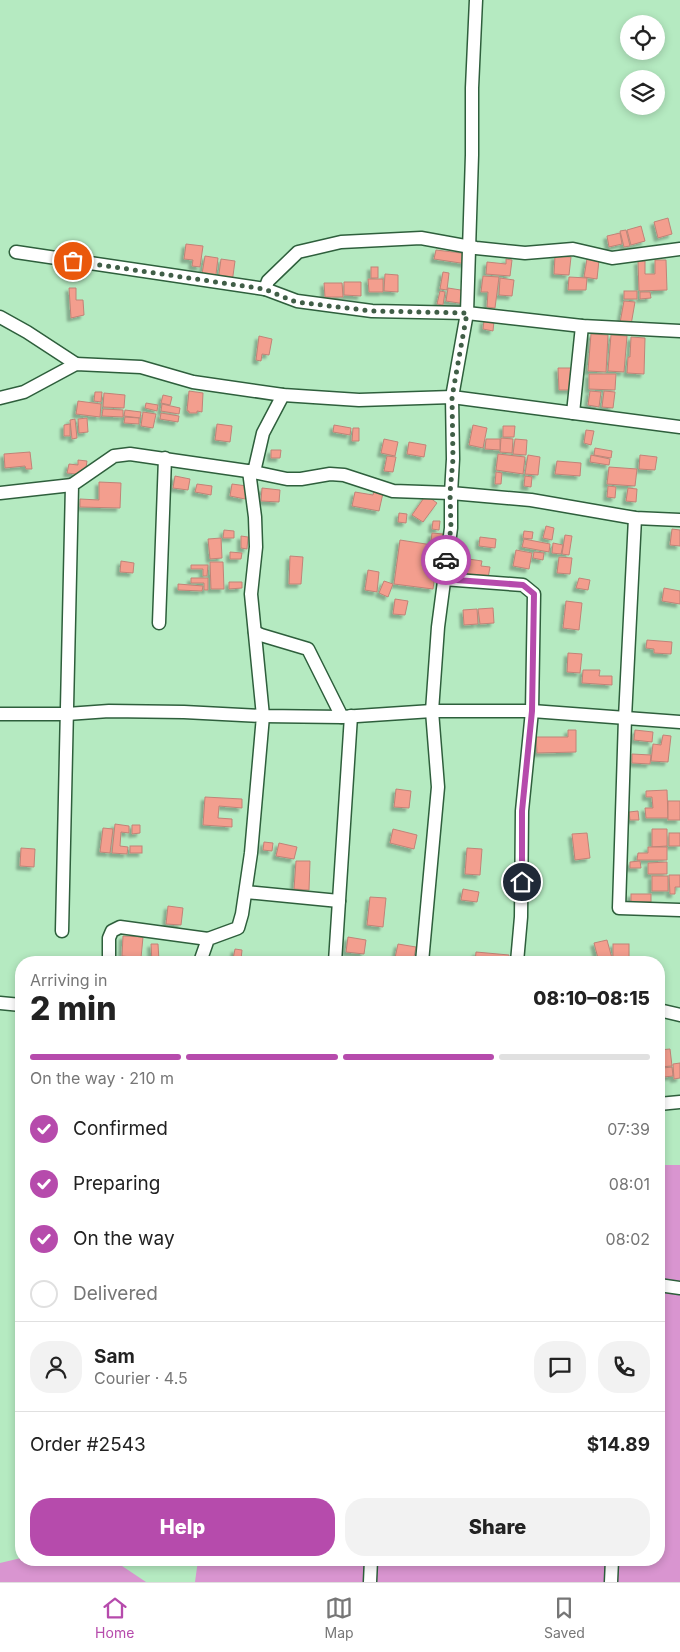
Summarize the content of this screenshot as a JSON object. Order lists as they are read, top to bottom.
{
  "page": {
    "heading": ["2 min", "Arriving in", "08:10–08:15"],
    "panel": [
      "Sam",
      "Courier · 4.5",
      "Order #2543",
      "$14.89"
    ],
    "bar": "On the way · 210 m",
    "list": [
      ["Confirmed", "07:39"],
      ["Preparing", "08:01"],
      ["On the way", "08:02"],
      "Delivered"
    ],
    "buttons": ["Help", "Share"],
    "tabs": ["Home", "Map", "Saved"]
  }
}
